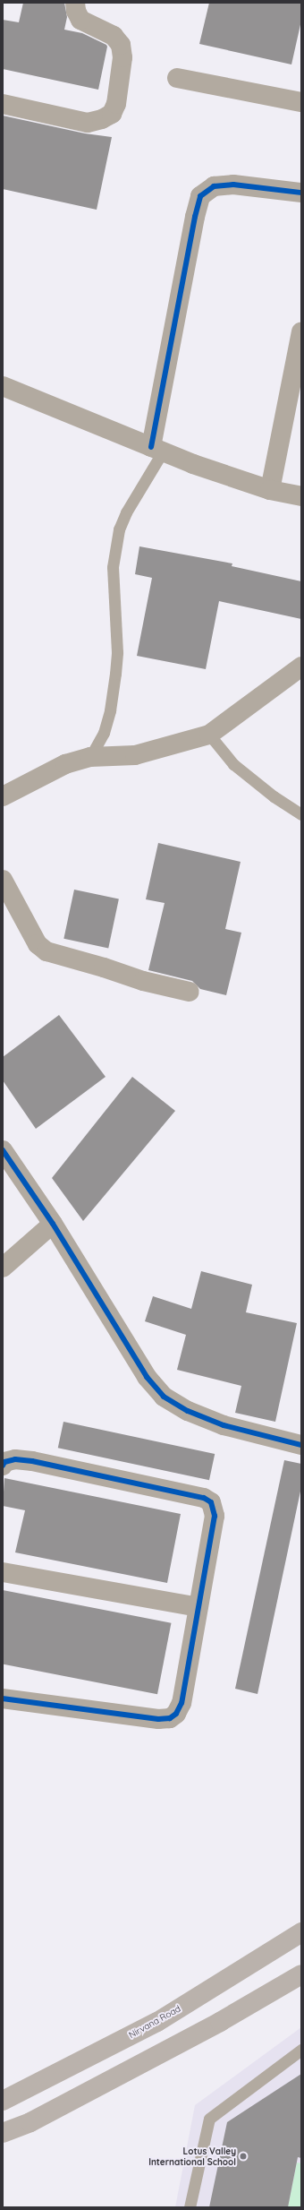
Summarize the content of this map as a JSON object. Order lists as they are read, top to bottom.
{
  "streets": {
    "main road": ["Nirvana Road"]
  },
  "places": ["Lotus Valley International School"]
}
